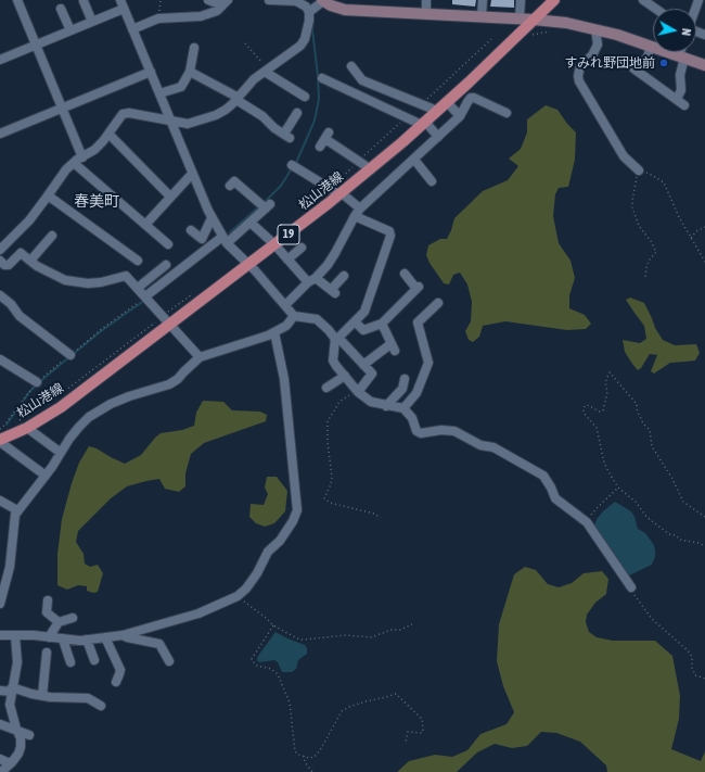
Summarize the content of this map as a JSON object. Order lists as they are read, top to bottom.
{
  "streets": {
    "main road": ["松山港線", "19"]
  },
  "districts": ["春美町"],
  "places": ["すみれ野団地前"],
  "north": "right"
}
